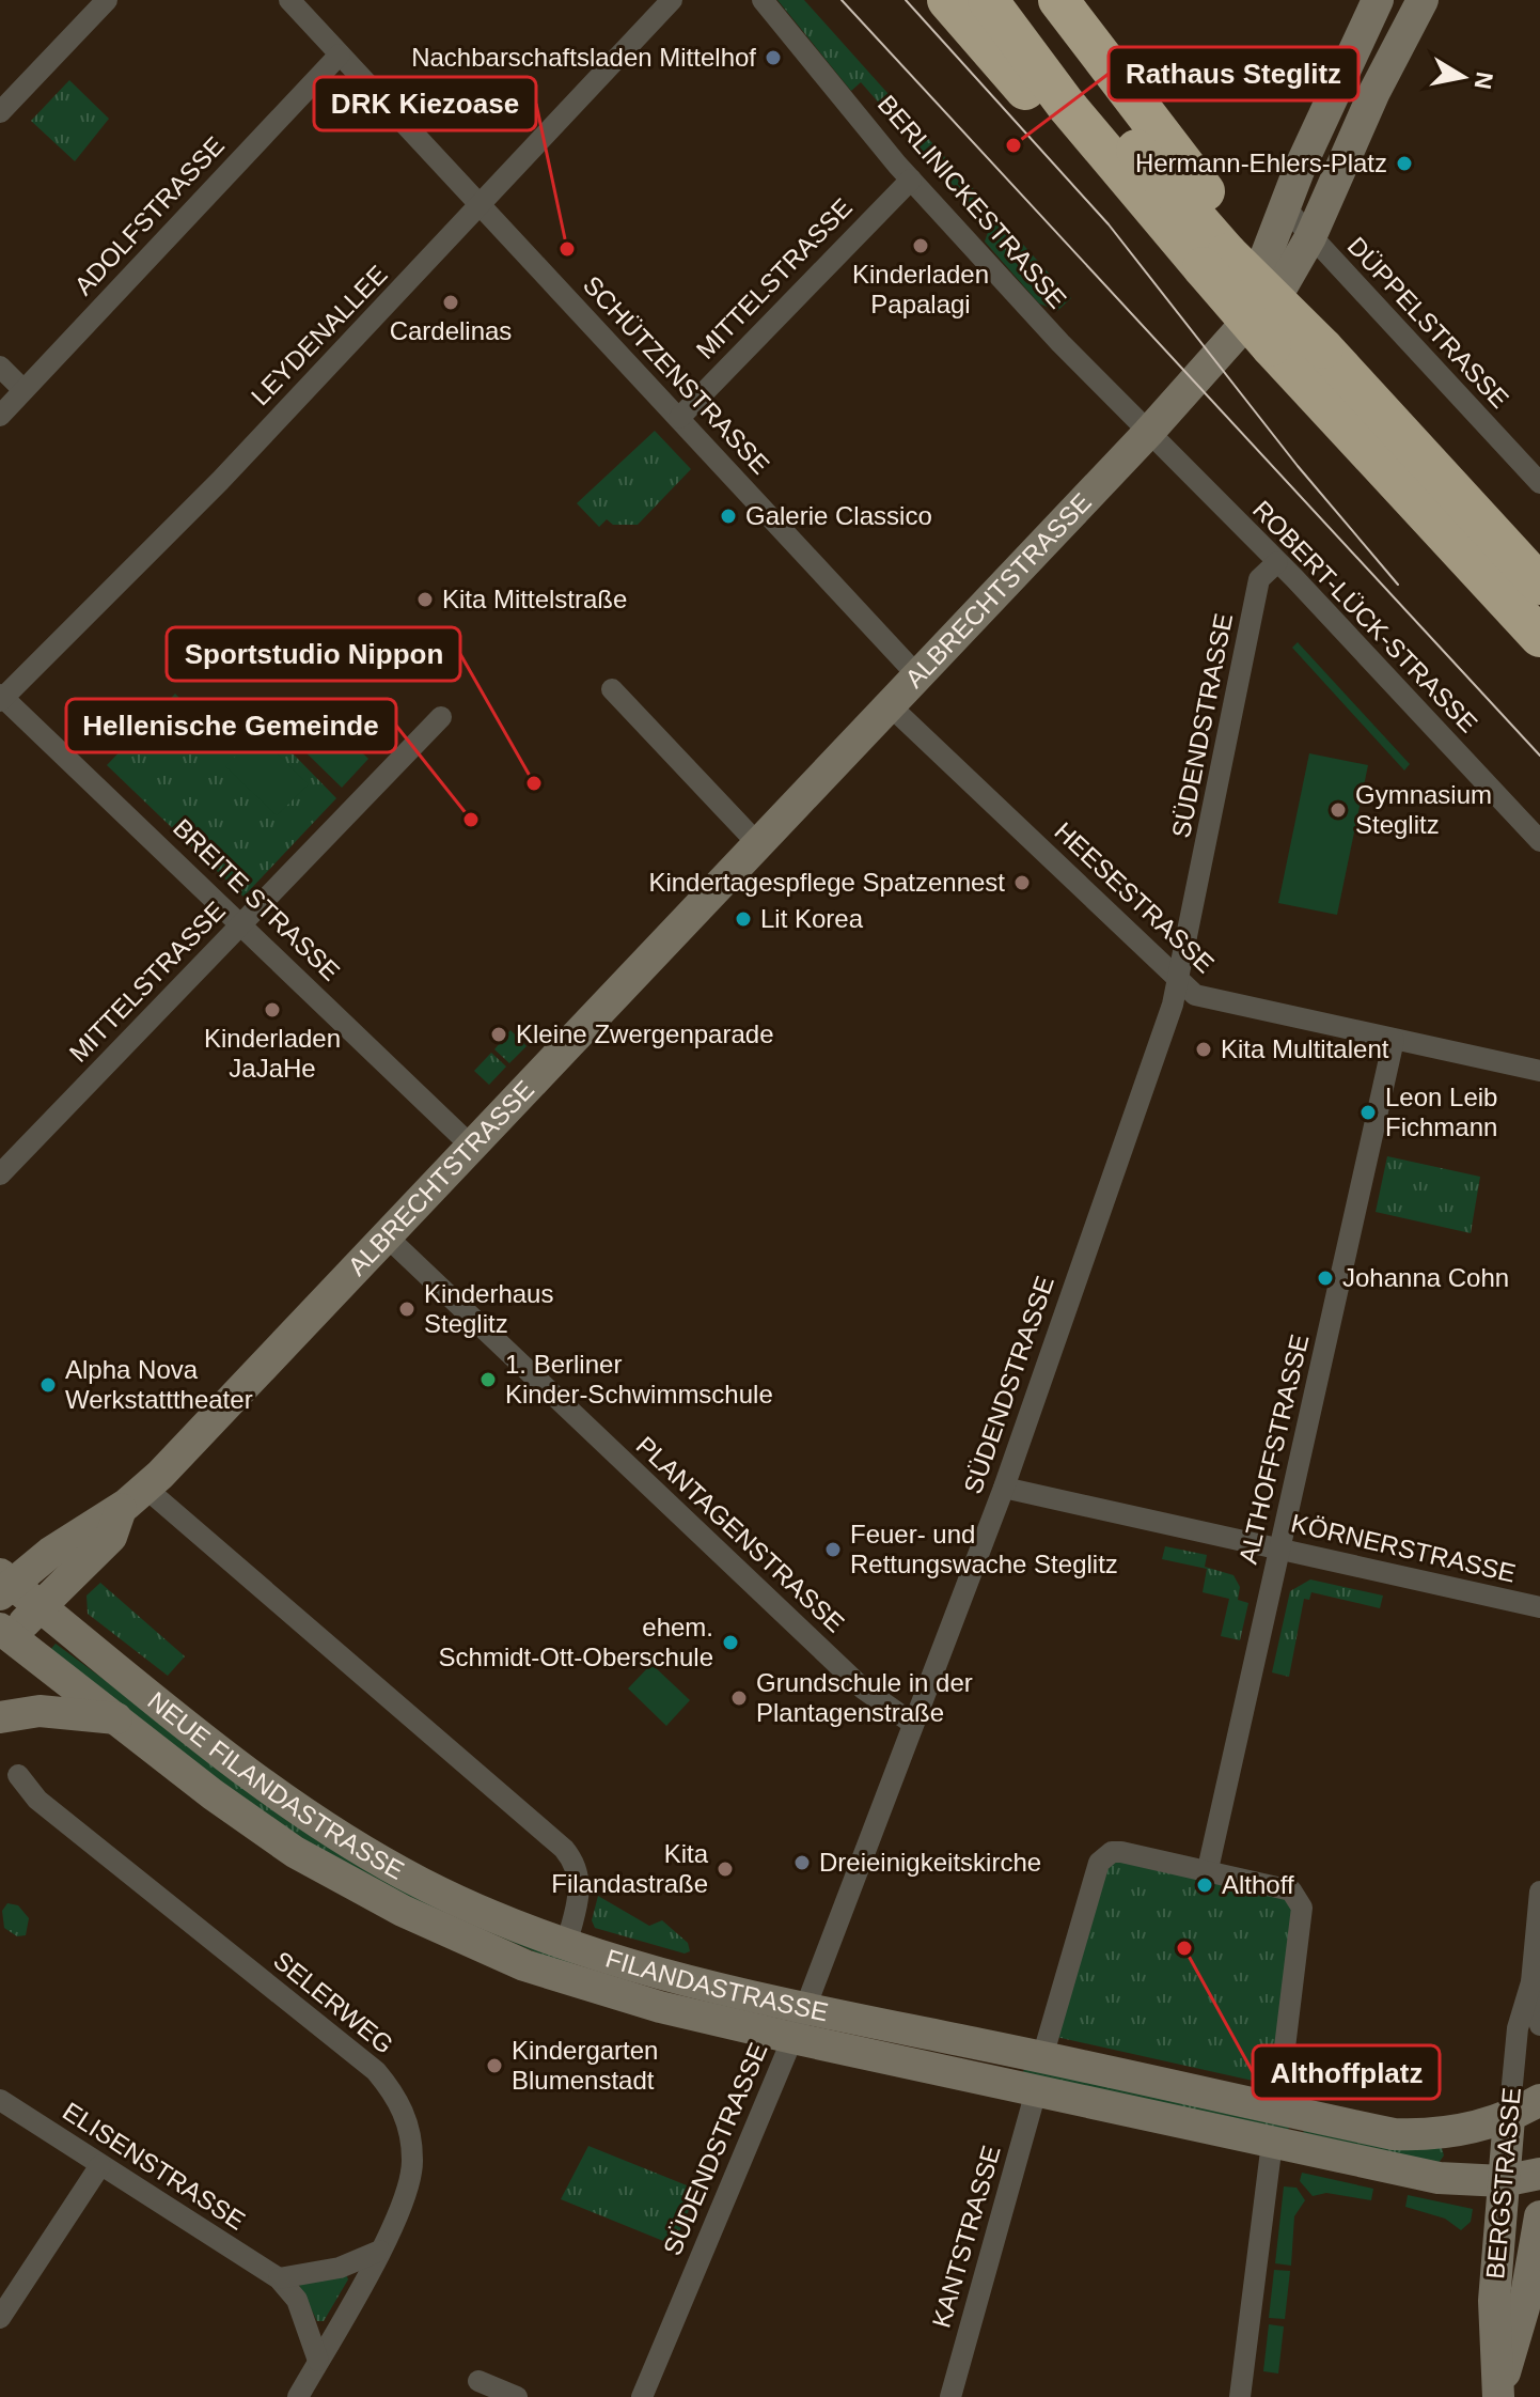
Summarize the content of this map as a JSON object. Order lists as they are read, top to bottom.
{
  "streets": {
    "main road": [
      "ALBRECHTSTRASSE",
      "NEUE FILANDASTRASSE",
      "FILANDASTRASSE",
      "BERGSTRASSE"
    ],
    "street": [
      "BERLINICKESTRASSE",
      "ADOLFSTRASSE",
      "MITTELSTRASSE",
      "DÜPPELSTRASSE",
      "LEYDENALLEE",
      "SCHÜTZENSTRASSE",
      "ROBERT-LÜCK-STRASSE",
      "SÜDENDSTRASSE",
      "HEESESTRASSE",
      "BREITE STRASSE",
      "ALTHOFFSTRASSE",
      "PLANTAGENSTRASSE",
      "KÖRNERSTRASSE",
      "SELERWEG",
      "ELISENSTRASSE",
      "KANTSTRASSE"
    ]
  },
  "crossings": [
    ["BERLINICKESTRASSE", "MITTELSTRASSE"],
    ["BERLINICKESTRASSE", "ALBRECHTSTRASSE"],
    ["BERLINICKESTRASSE", "ROBERT-LÜCK-STRASSE"],
    ["ADOLFSTRASSE", "SCHÜTZENSTRASSE"],
    ["MITTELSTRASSE", "SCHÜTZENSTRASSE"],
    ["MITTELSTRASSE", "BREITE STRASSE"],
    ["DÜPPELSTRASSE", "ALBRECHTSTRASSE"],
    ["LEYDENALLEE", "SCHÜTZENSTRASSE"],
    ["LEYDENALLEE", "BREITE STRASSE"],
    ["SCHÜTZENSTRASSE", "ALBRECHTSTRASSE"],
    ["ALBRECHTSTRASSE", "ROBERT-LÜCK-STRASSE"],
    ["ALBRECHTSTRASSE", "HEESESTRASSE"],
    ["ALBRECHTSTRASSE", "BREITE STRASSE"],
    ["ALBRECHTSTRASSE", "PLANTAGENSTRASSE"],
    ["ALBRECHTSTRASSE", "NEUE FILANDASTRASSE"],
    ["ROBERT-LÜCK-STRASSE", "SÜDENDSTRASSE"],
    ["SÜDENDSTRASSE", "HEESESTRASSE"],
    ["SÜDENDSTRASSE", "PLANTAGENSTRASSE"],
    ["SÜDENDSTRASSE", "KÖRNERSTRASSE"],
    ["SÜDENDSTRASSE", "FILANDASTRASSE"],
    ["HEESESTRASSE", "ALTHOFFSTRASSE"],
    ["ALTHOFFSTRASSE", "KÖRNERSTRASSE"],
    ["NEUE FILANDASTRASSE", "FILANDASTRASSE"],
    ["FILANDASTRASSE", "BERGSTRASSE"],
    ["FILANDASTRASSE", "KANTSTRASSE"],
    ["SELERWEG", "ELISENSTRASSE"]
  ],
  "places": [
    "Nachbarschaftsladen Mittelhof",
    "Rathaus Steglitz",
    "Hermann-Ehlers-Platz",
    "Kinderladen Papalagi",
    "DRK Kiezoase",
    "Cardelinas",
    "Galerie Classico",
    "Kita Mittelstraße",
    "Sportstudio Nippon",
    "Gymnasium Steglitz",
    "Hellenische Gemeinde",
    "Kindertagespflege Spatzennest",
    "Lit Korea",
    "Kinderladen JaJaHe",
    "Kleine Zwergenparade",
    "Kita Multitalent",
    "Leon Leib Fichmann",
    "Johanna Cohn",
    "Kinderhaus Steglitz",
    "1. Berliner Kinder-Schwimmschule",
    "Alpha Nova Werkstatttheater",
    "Feuer- und Rettungswache Steglitz",
    "ehem. Schmidt-Ott-Oberschule",
    "Grundschule in der Plantagenstraße",
    "Dreieinigkeitskirche",
    "Kita Filandastraße",
    "Althoff",
    "Althoffplatz",
    "Kindergarten Blumenstadt"
  ],
  "north": "right"
}
